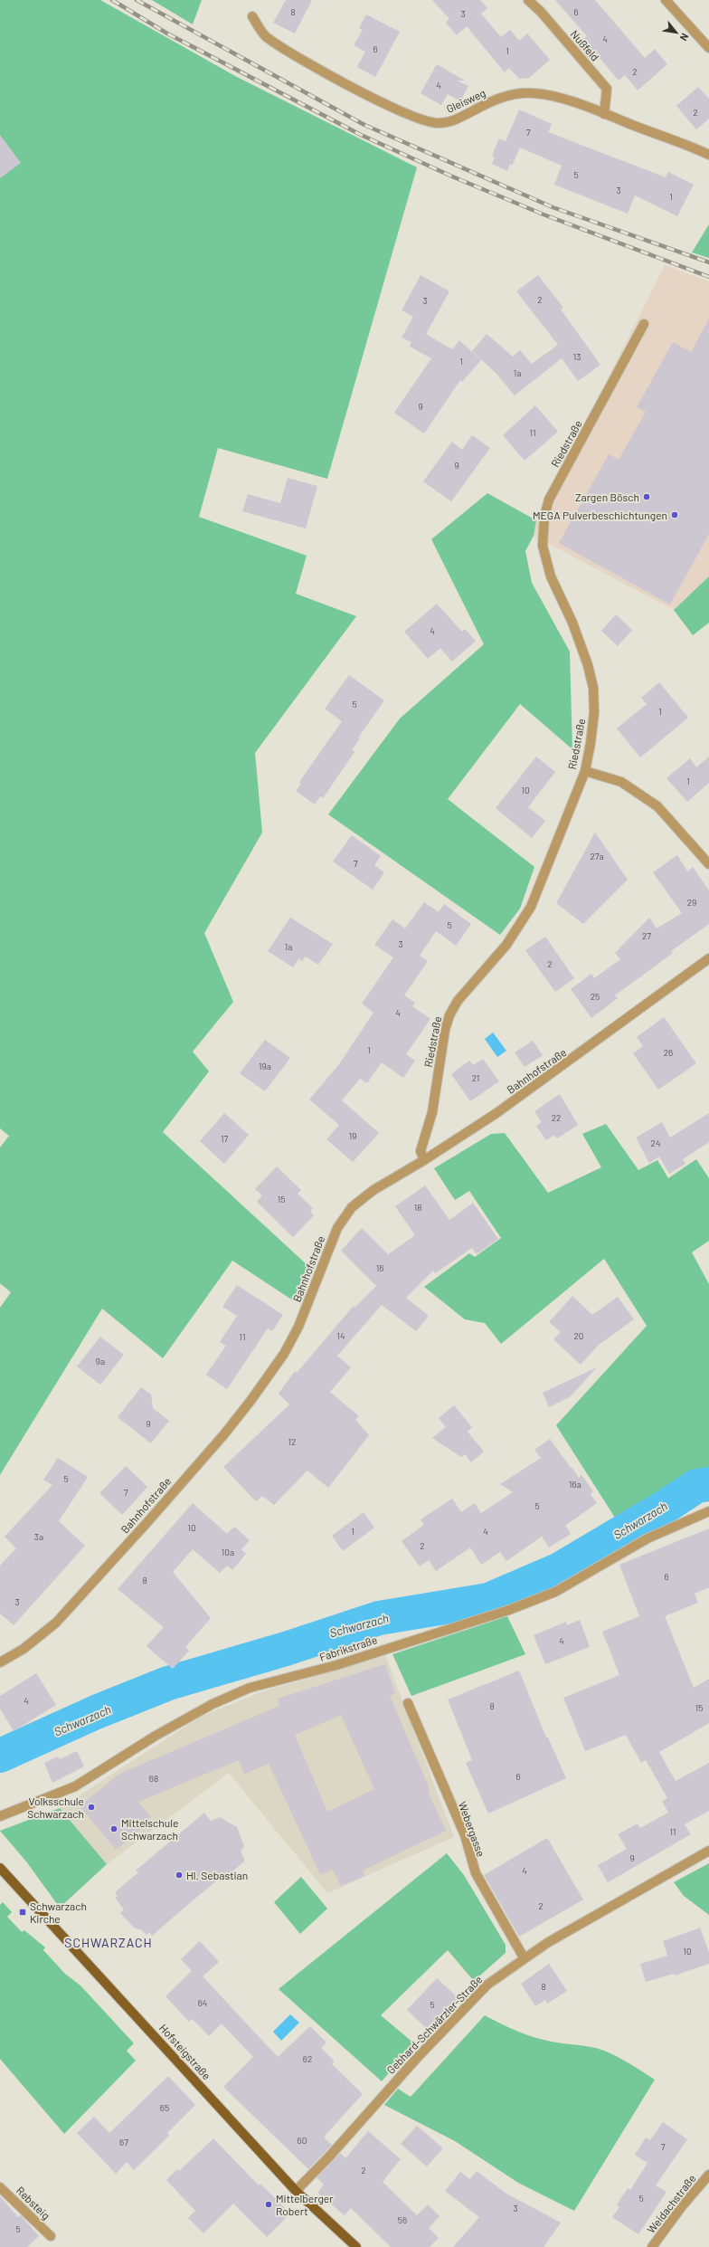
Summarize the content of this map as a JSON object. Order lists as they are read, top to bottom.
{
  "streets": {
    "main road": ["Hofsteigstraße"],
    "street": [
      "Nußfeld",
      "Gleisweg",
      "Riedstraße",
      "Bahnhofstraße",
      "Fabrikstraße",
      "Webergasse",
      "Gebhard-Schwärzler-Straße",
      "Rebsteig",
      "Weidachstraße"
    ]
  },
  "crossings": [
    ["Nußfeld", "Gleisweg"],
    ["Riedstraße", "Bahnhofstraße"],
    ["Webergasse", "Gebhard-Schwärzler-Straße"],
    ["Gebhard-Schwärzler-Straße", "Hofsteigstraße"]
  ],
  "districts": ["SCHWARZACH"],
  "water": ["Schwarzach"],
  "places": {
    "other": [
      "Zargen Bösch",
      "MEGA Pulverbeschichtungen",
      "Volksschule Schwarzach",
      "Mittelschule Schwarzach",
      "Hl. Sebastian",
      "Mittelberger Robert"
    ],
    "transit": ["Schwarzach Kirche"]
  },
  "house_numbers": [
    "8",
    "6",
    "3",
    "4",
    "6",
    "1",
    "2",
    "4",
    "2",
    "7",
    "5",
    "3",
    "1",
    "2",
    "3",
    "13",
    "1",
    "1a",
    "9",
    "11",
    "9",
    "4",
    "5",
    "1",
    "1",
    "10",
    "27a",
    "7",
    "29",
    "5",
    "27",
    "3",
    "1a",
    "2",
    "25",
    "4",
    "1",
    "26",
    "19a",
    "21",
    "22",
    "19",
    "17",
    "24",
    "15",
    "18",
    "16",
    "14",
    "20",
    "11",
    "9a",
    "9",
    "12",
    "5",
    "16a",
    "7",
    "5",
    "10",
    "1",
    "4",
    "3a",
    "2",
    "10a",
    "6",
    "8",
    "3",
    "4",
    "4",
    "8",
    "15",
    "6",
    "68",
    "11",
    "9",
    "4",
    "2",
    "10",
    "8",
    "64",
    "5",
    "62",
    "65",
    "60",
    "67",
    "7",
    "2",
    "5",
    "3",
    "56",
    "5"
  ],
  "north": "bottom right"
}
